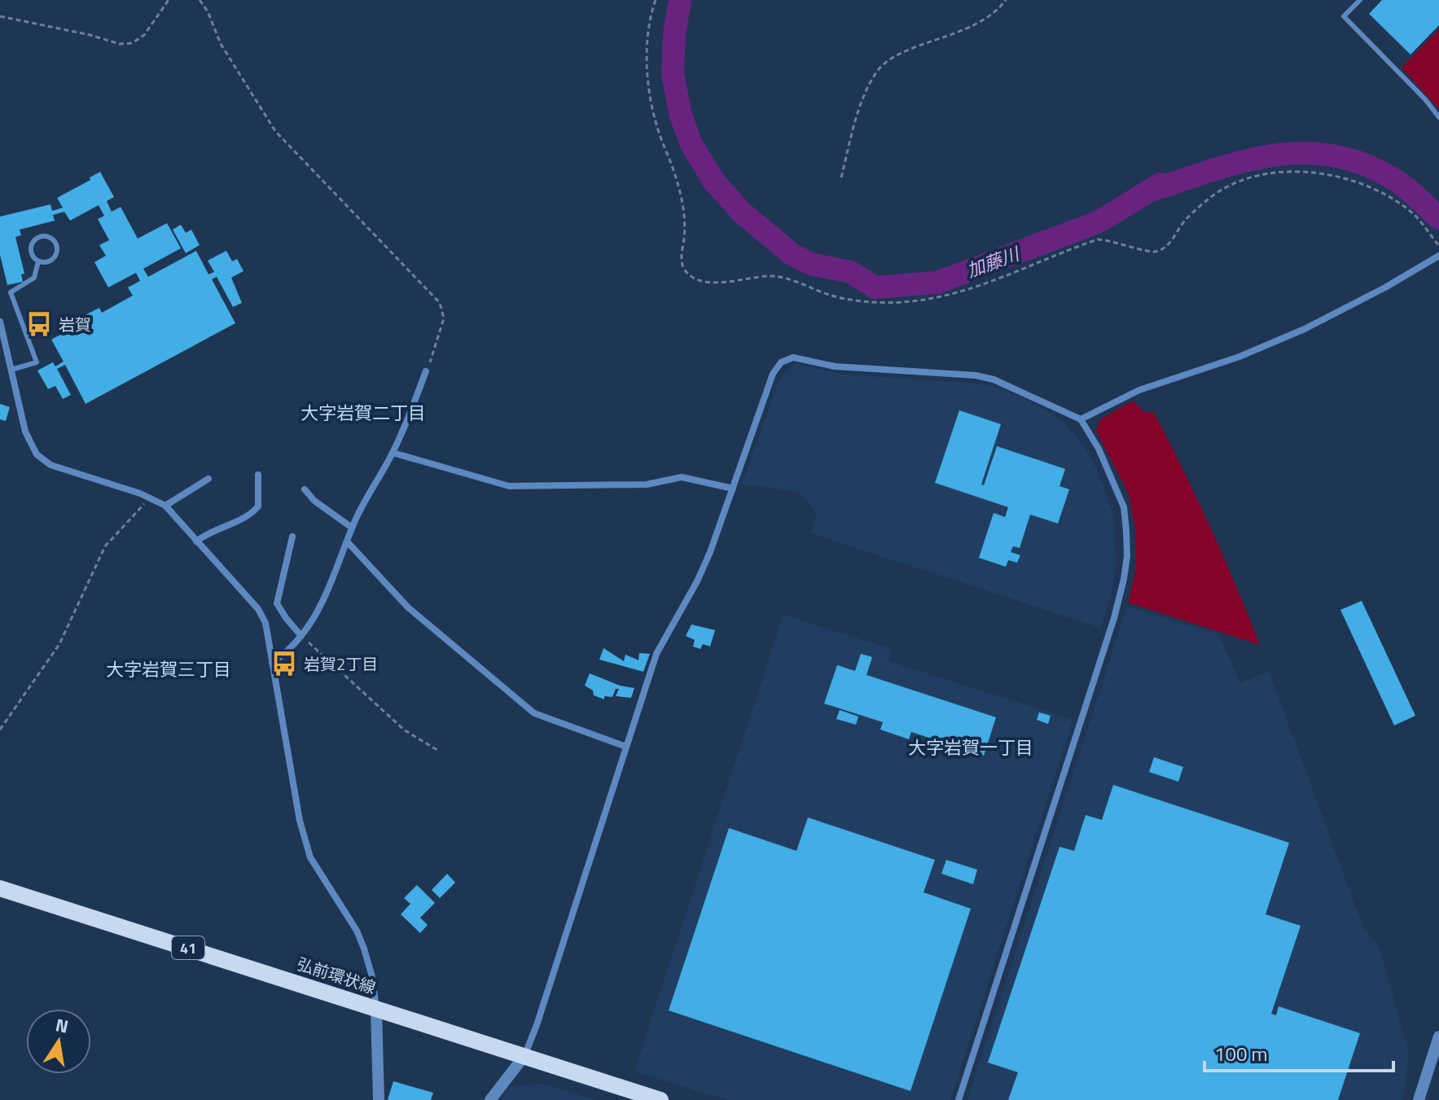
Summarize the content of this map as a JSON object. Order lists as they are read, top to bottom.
{
  "streets": {
    "main road": ["41", "弘前環状線"]
  },
  "districts": ["大字岩賀二丁目", "大字岩賀三丁目", "大字岩賀一丁目"],
  "water": ["加藤川"],
  "places": {
    "bus stop": ["岩賀", "岩賀2丁目"]
  },
  "scale_bar": "100 m",
  "north": "top"
}
